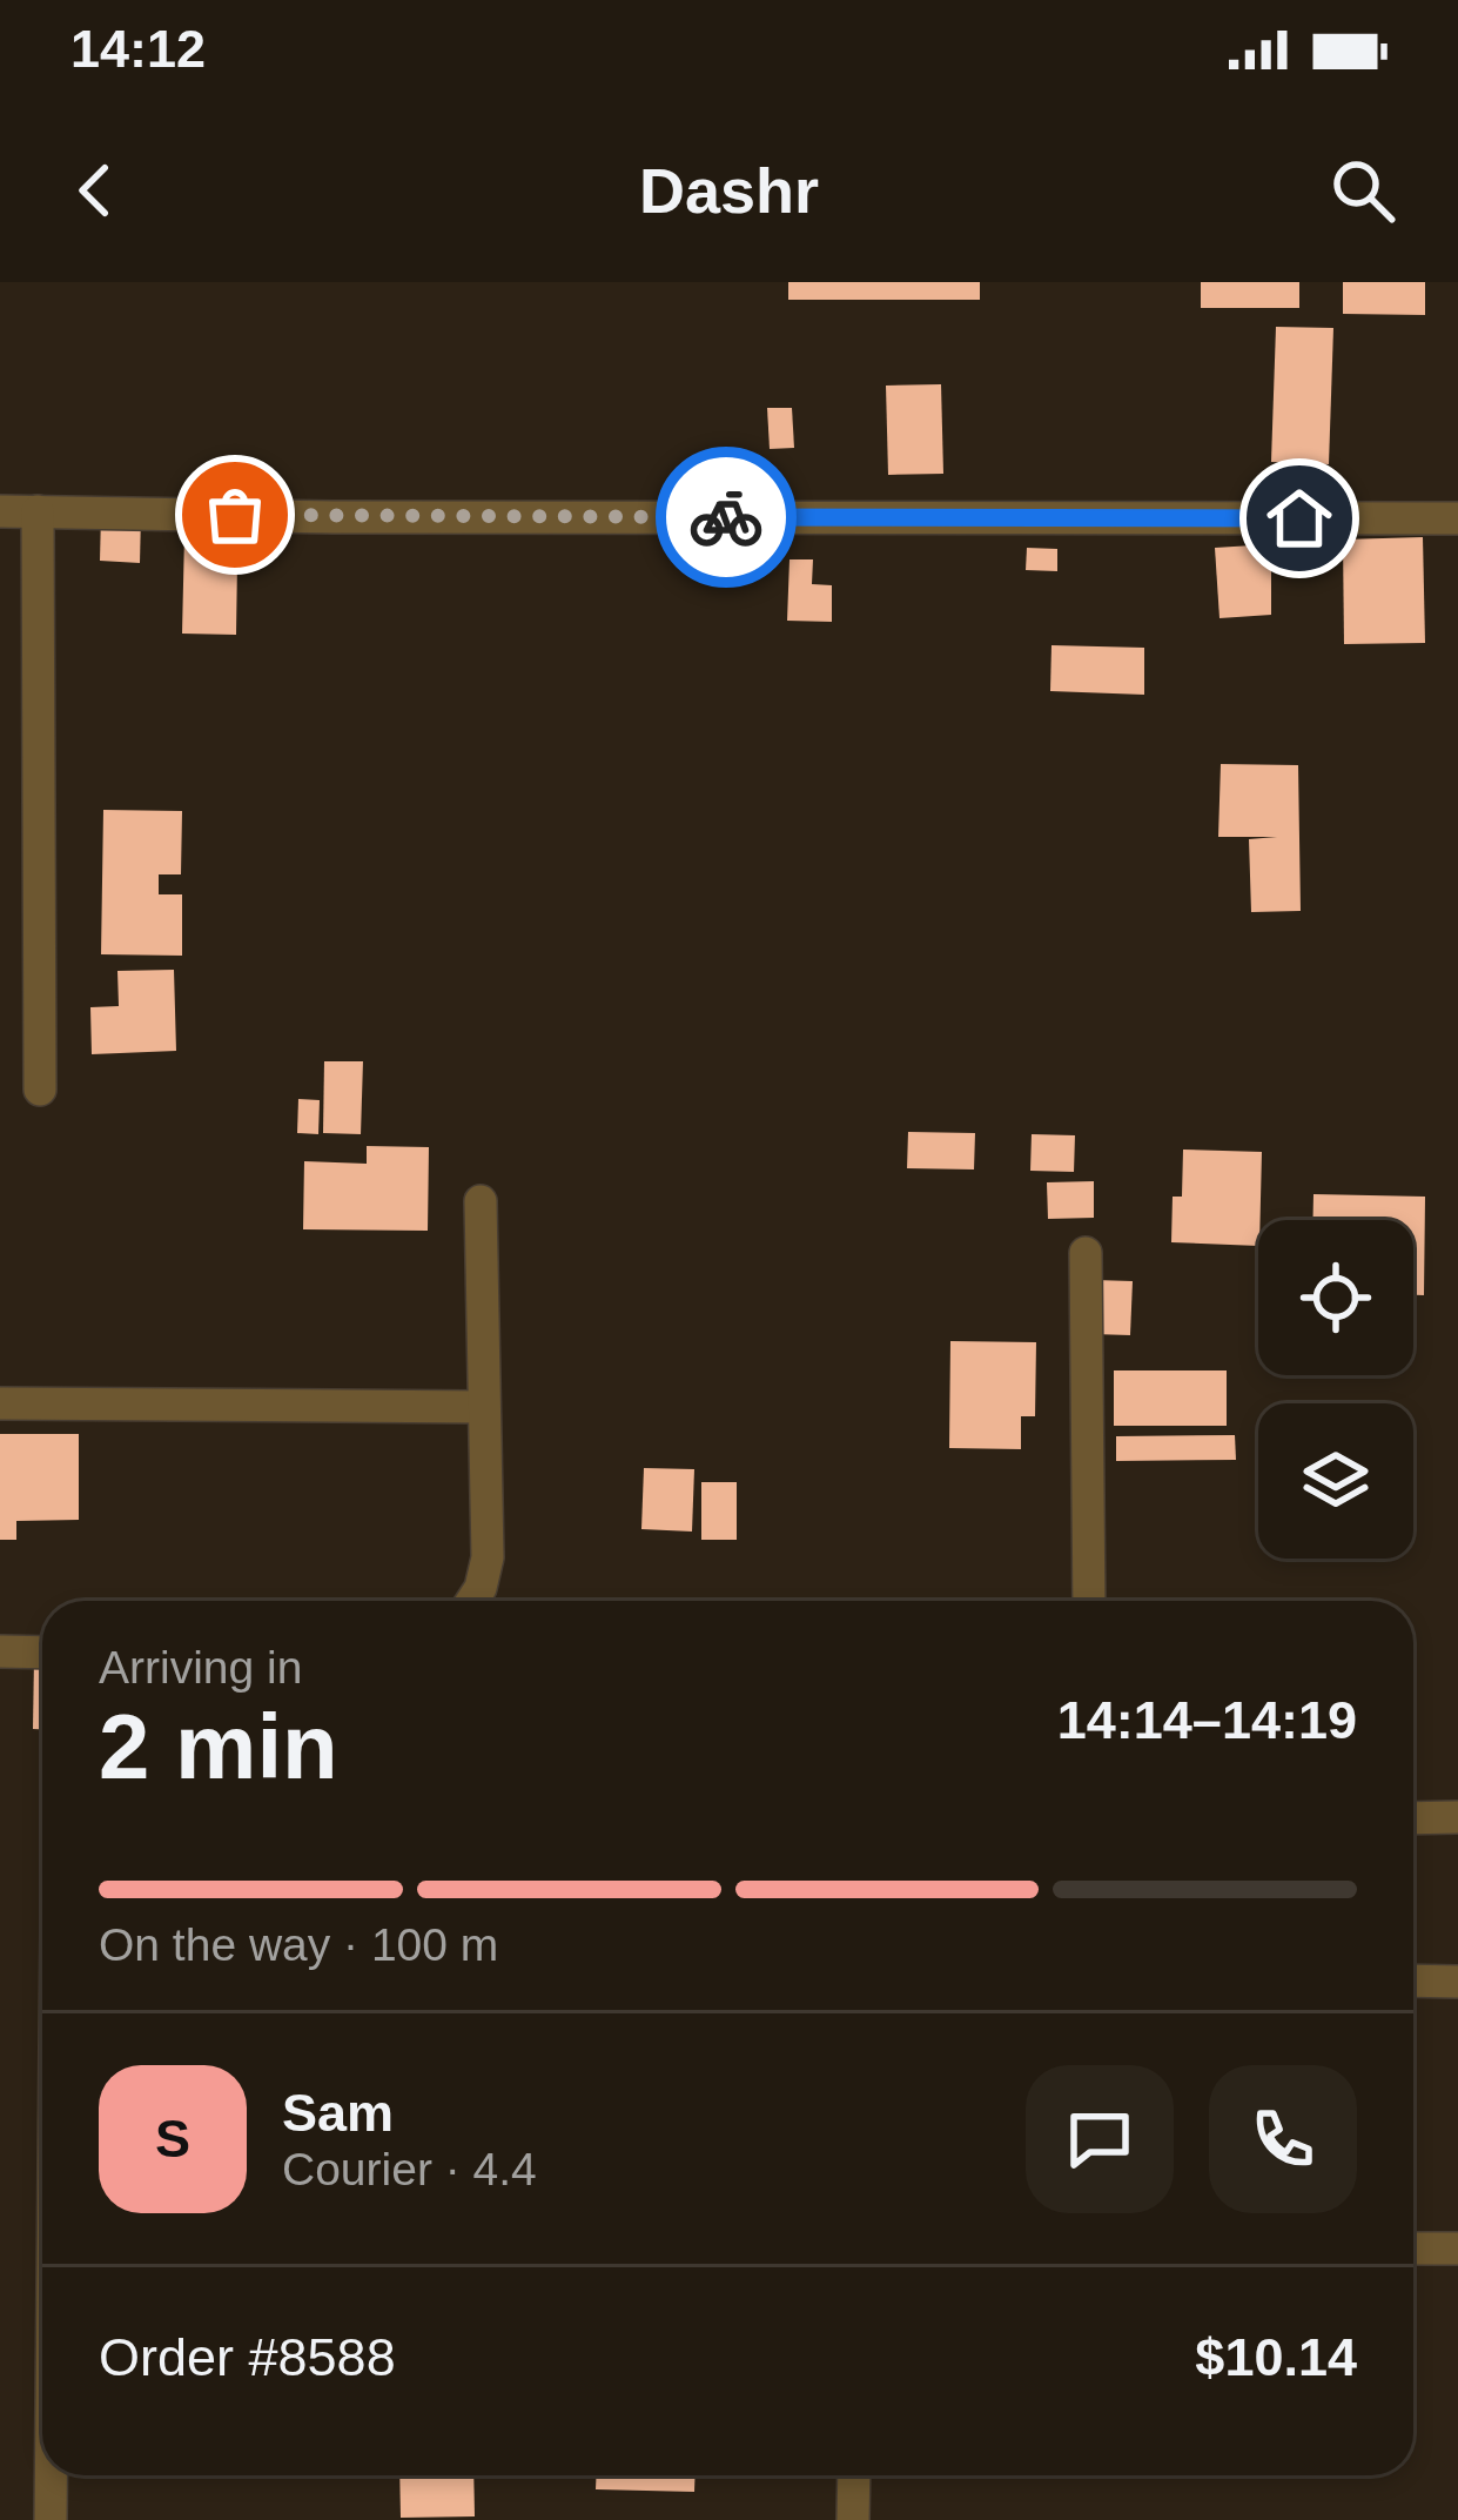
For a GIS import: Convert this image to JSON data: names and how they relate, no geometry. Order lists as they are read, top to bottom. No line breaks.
{"page":{"status":"14:12","header":"Dashr","heading":["2 min","Arriving in","14:14–14:19"],"panel":["Sam","Courier · 4.4","Order #8588","$10.14"],"bar":"On the way · 100 m","round":"S"}}
